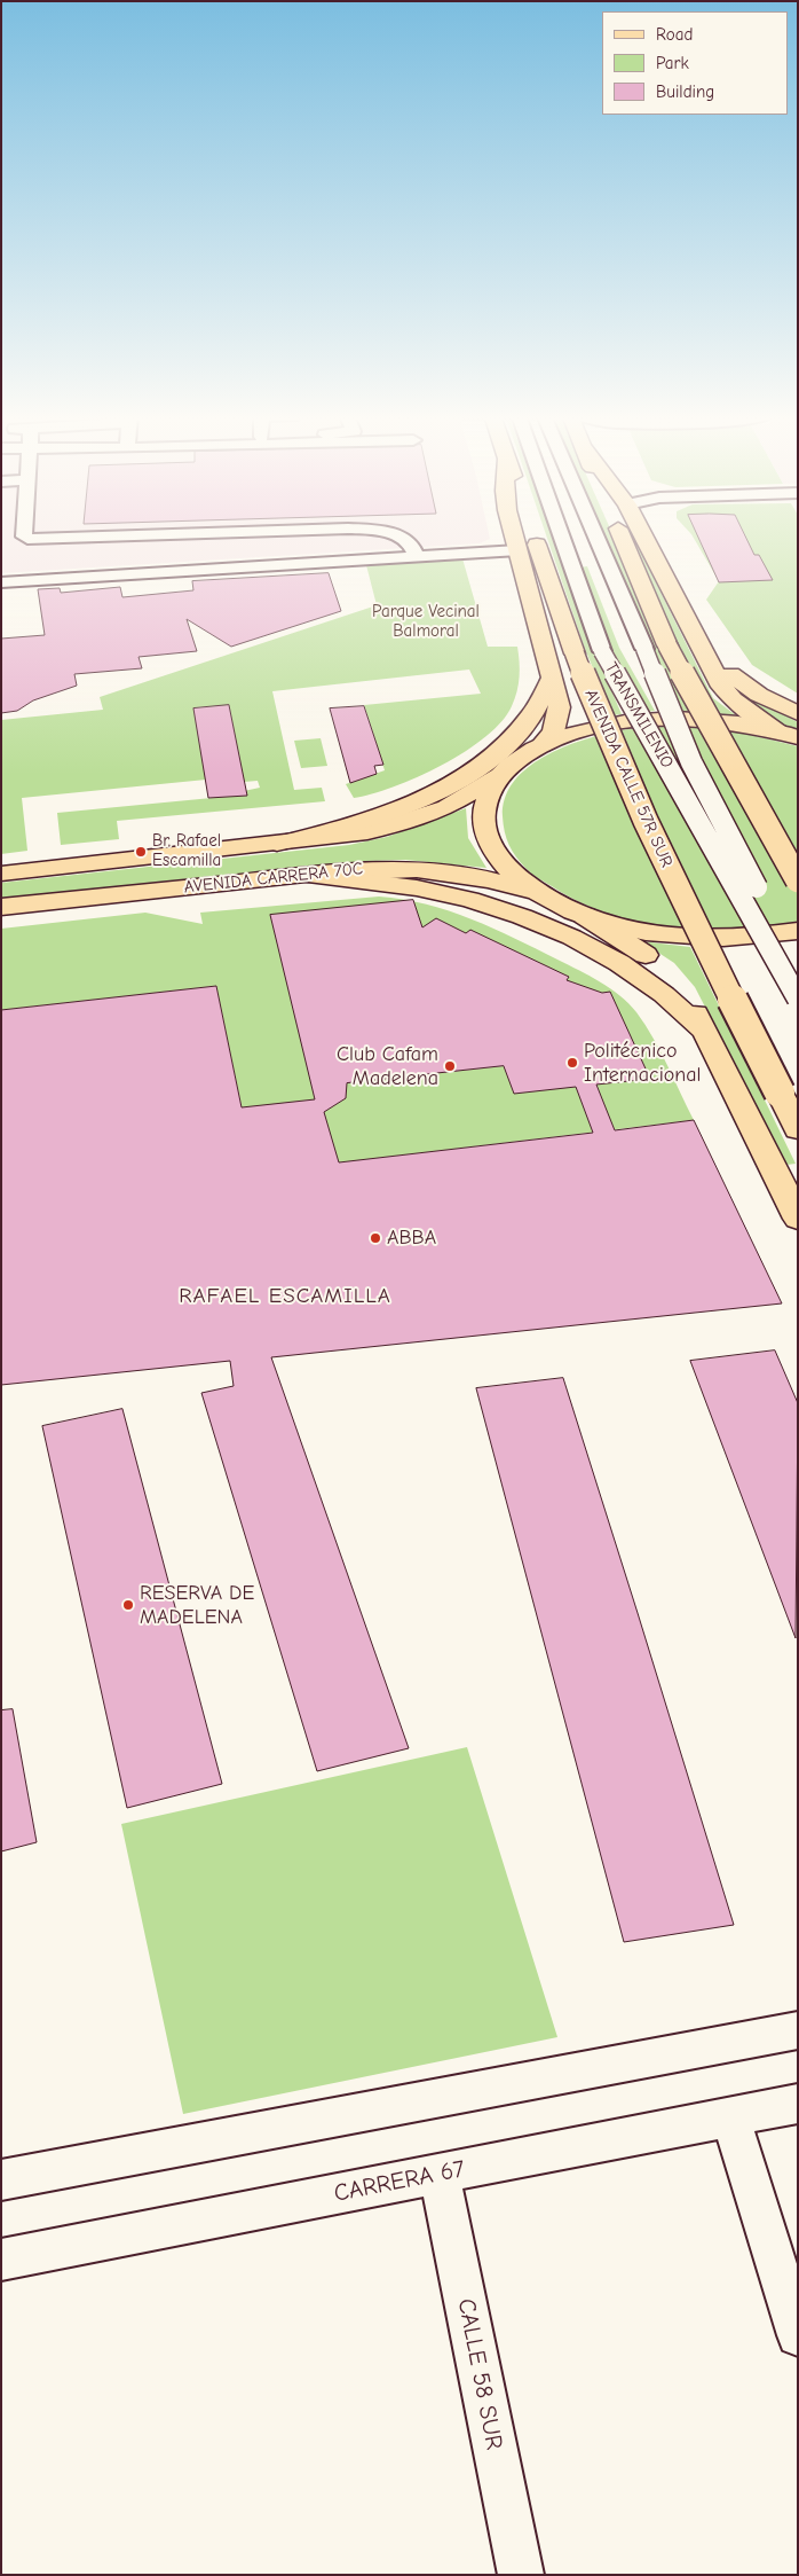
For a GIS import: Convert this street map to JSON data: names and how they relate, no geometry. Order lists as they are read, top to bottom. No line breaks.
{"streets":{"main road":["AVENIDA CALLE 57R SUR","AVENIDA CARRERA 70C"],"street":["TRANSMILENIO","CARRERA 67","CALLE 58 SUR"]},"crossings":[["CARRERA 67","CALLE 58 SUR"]],"districts":["RAFAEL ESCAMILLA"],"parks":["Parque Vecinal Balmoral"],"places":["Br. Rafael Escamilla","Politécnico Internacional","Club Cafam Madelena","ABBA","RESERVA DE MADELENA"],"legend":["Road","Park","Building"]}
